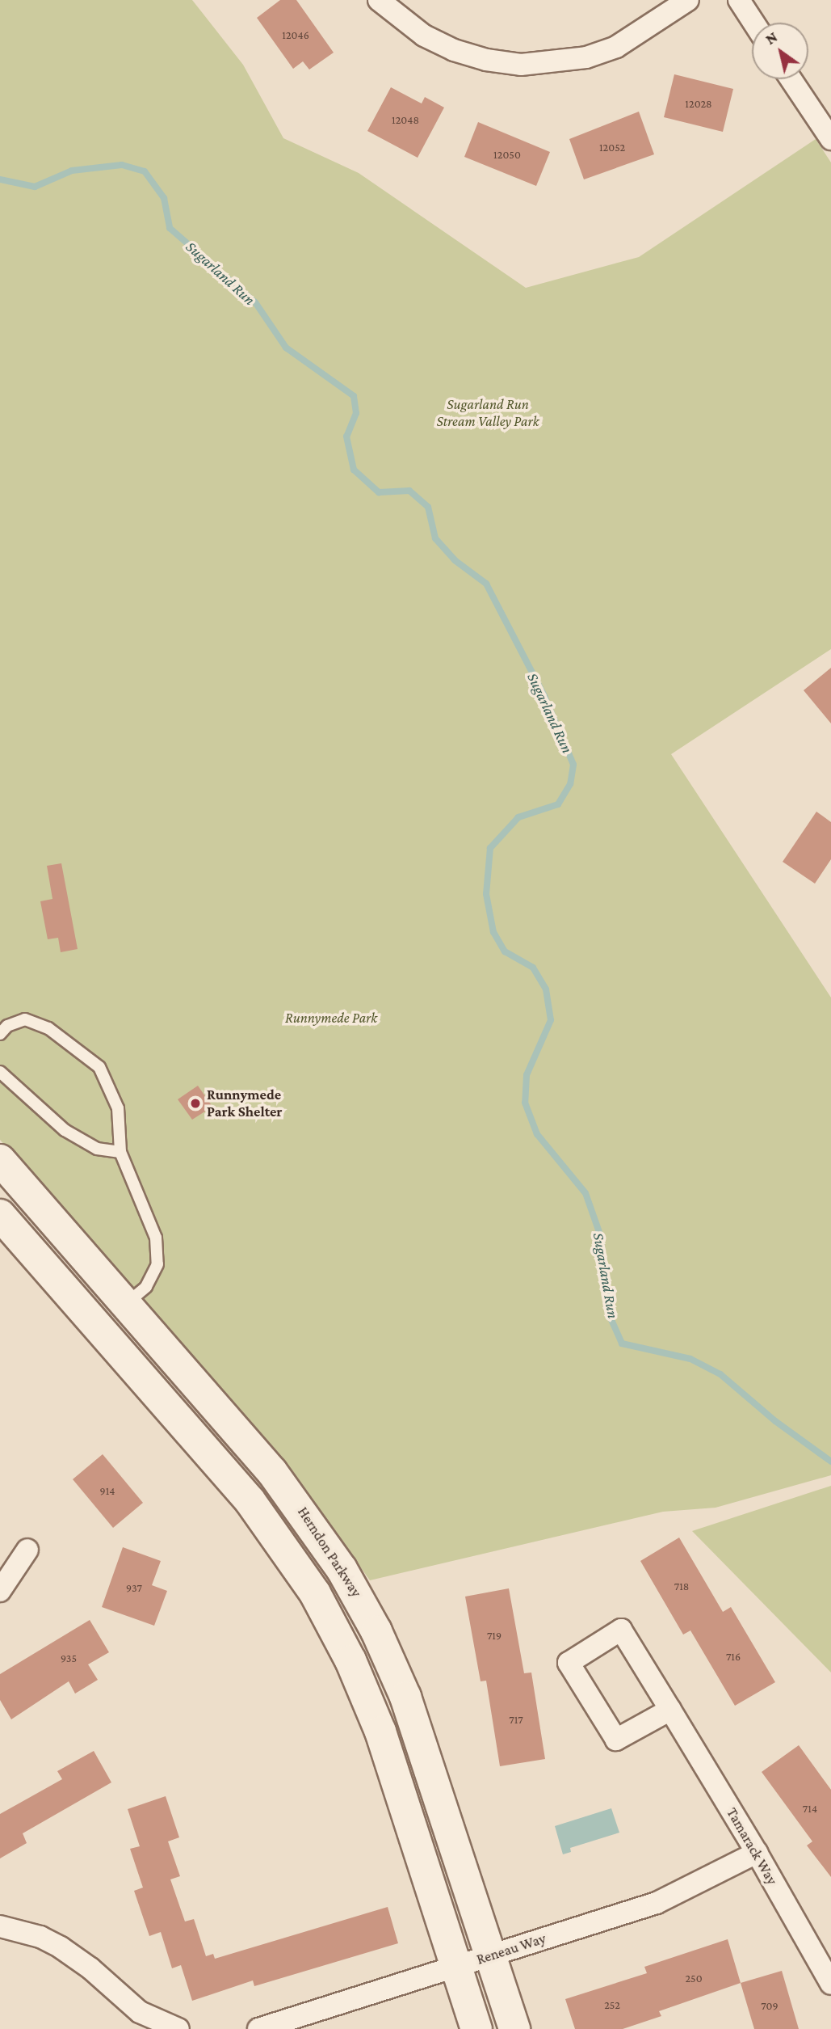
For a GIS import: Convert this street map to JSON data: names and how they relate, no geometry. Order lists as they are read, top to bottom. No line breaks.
{"streets":{"main road":["Herndon Parkway"],"street":["Tamarack Way","Reneau Way"]},"crossings":[["Herndon Parkway","Reneau Way"],["Tamarack Way","Reneau Way"]],"water":["Sugarland Run"],"parks":["Sugarland Run Stream Valley Park","Runnymede Park"],"places":["Runnymede Park Shelter"],"house_numbers":["12046","12028","12048","12052","12050","914","718","937","719","716","935","717","714","250","252","709"],"north":"top left"}
